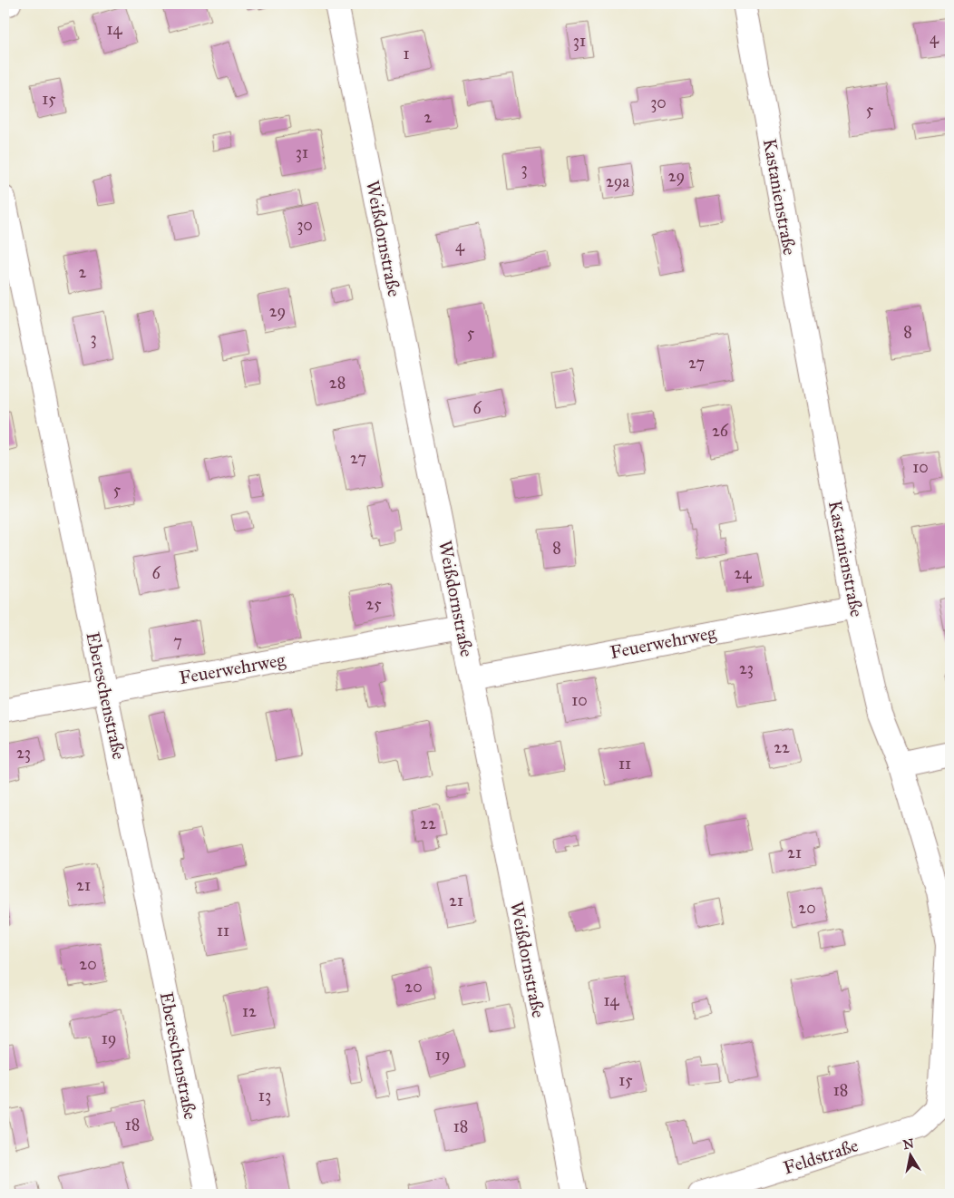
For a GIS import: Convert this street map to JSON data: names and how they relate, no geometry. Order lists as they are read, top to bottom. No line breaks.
{"streets":{"street":["Kastanienstraße","Weißdornstraße","Feuerwehrweg","Ebereschenstraße","Feldstraße"]},"crossings":[["Kastanienstraße","Feuerwehrweg"],["Kastanienstraße","Feldstraße"],["Weißdornstraße","Feuerwehrweg"],["Feuerwehrweg","Ebereschenstraße"]],"house_numbers":["14","4","31","1","15","30","5","2","31","3","29","29a","30","4","2","29","8","5","3","27","28","6","26","27","10","5","8","6","24","25","7","23","10","22","23","11","22","21","21","21","20","11","20","20","14","12","19","19","15","18","13","18","18"],"north":"top"}
